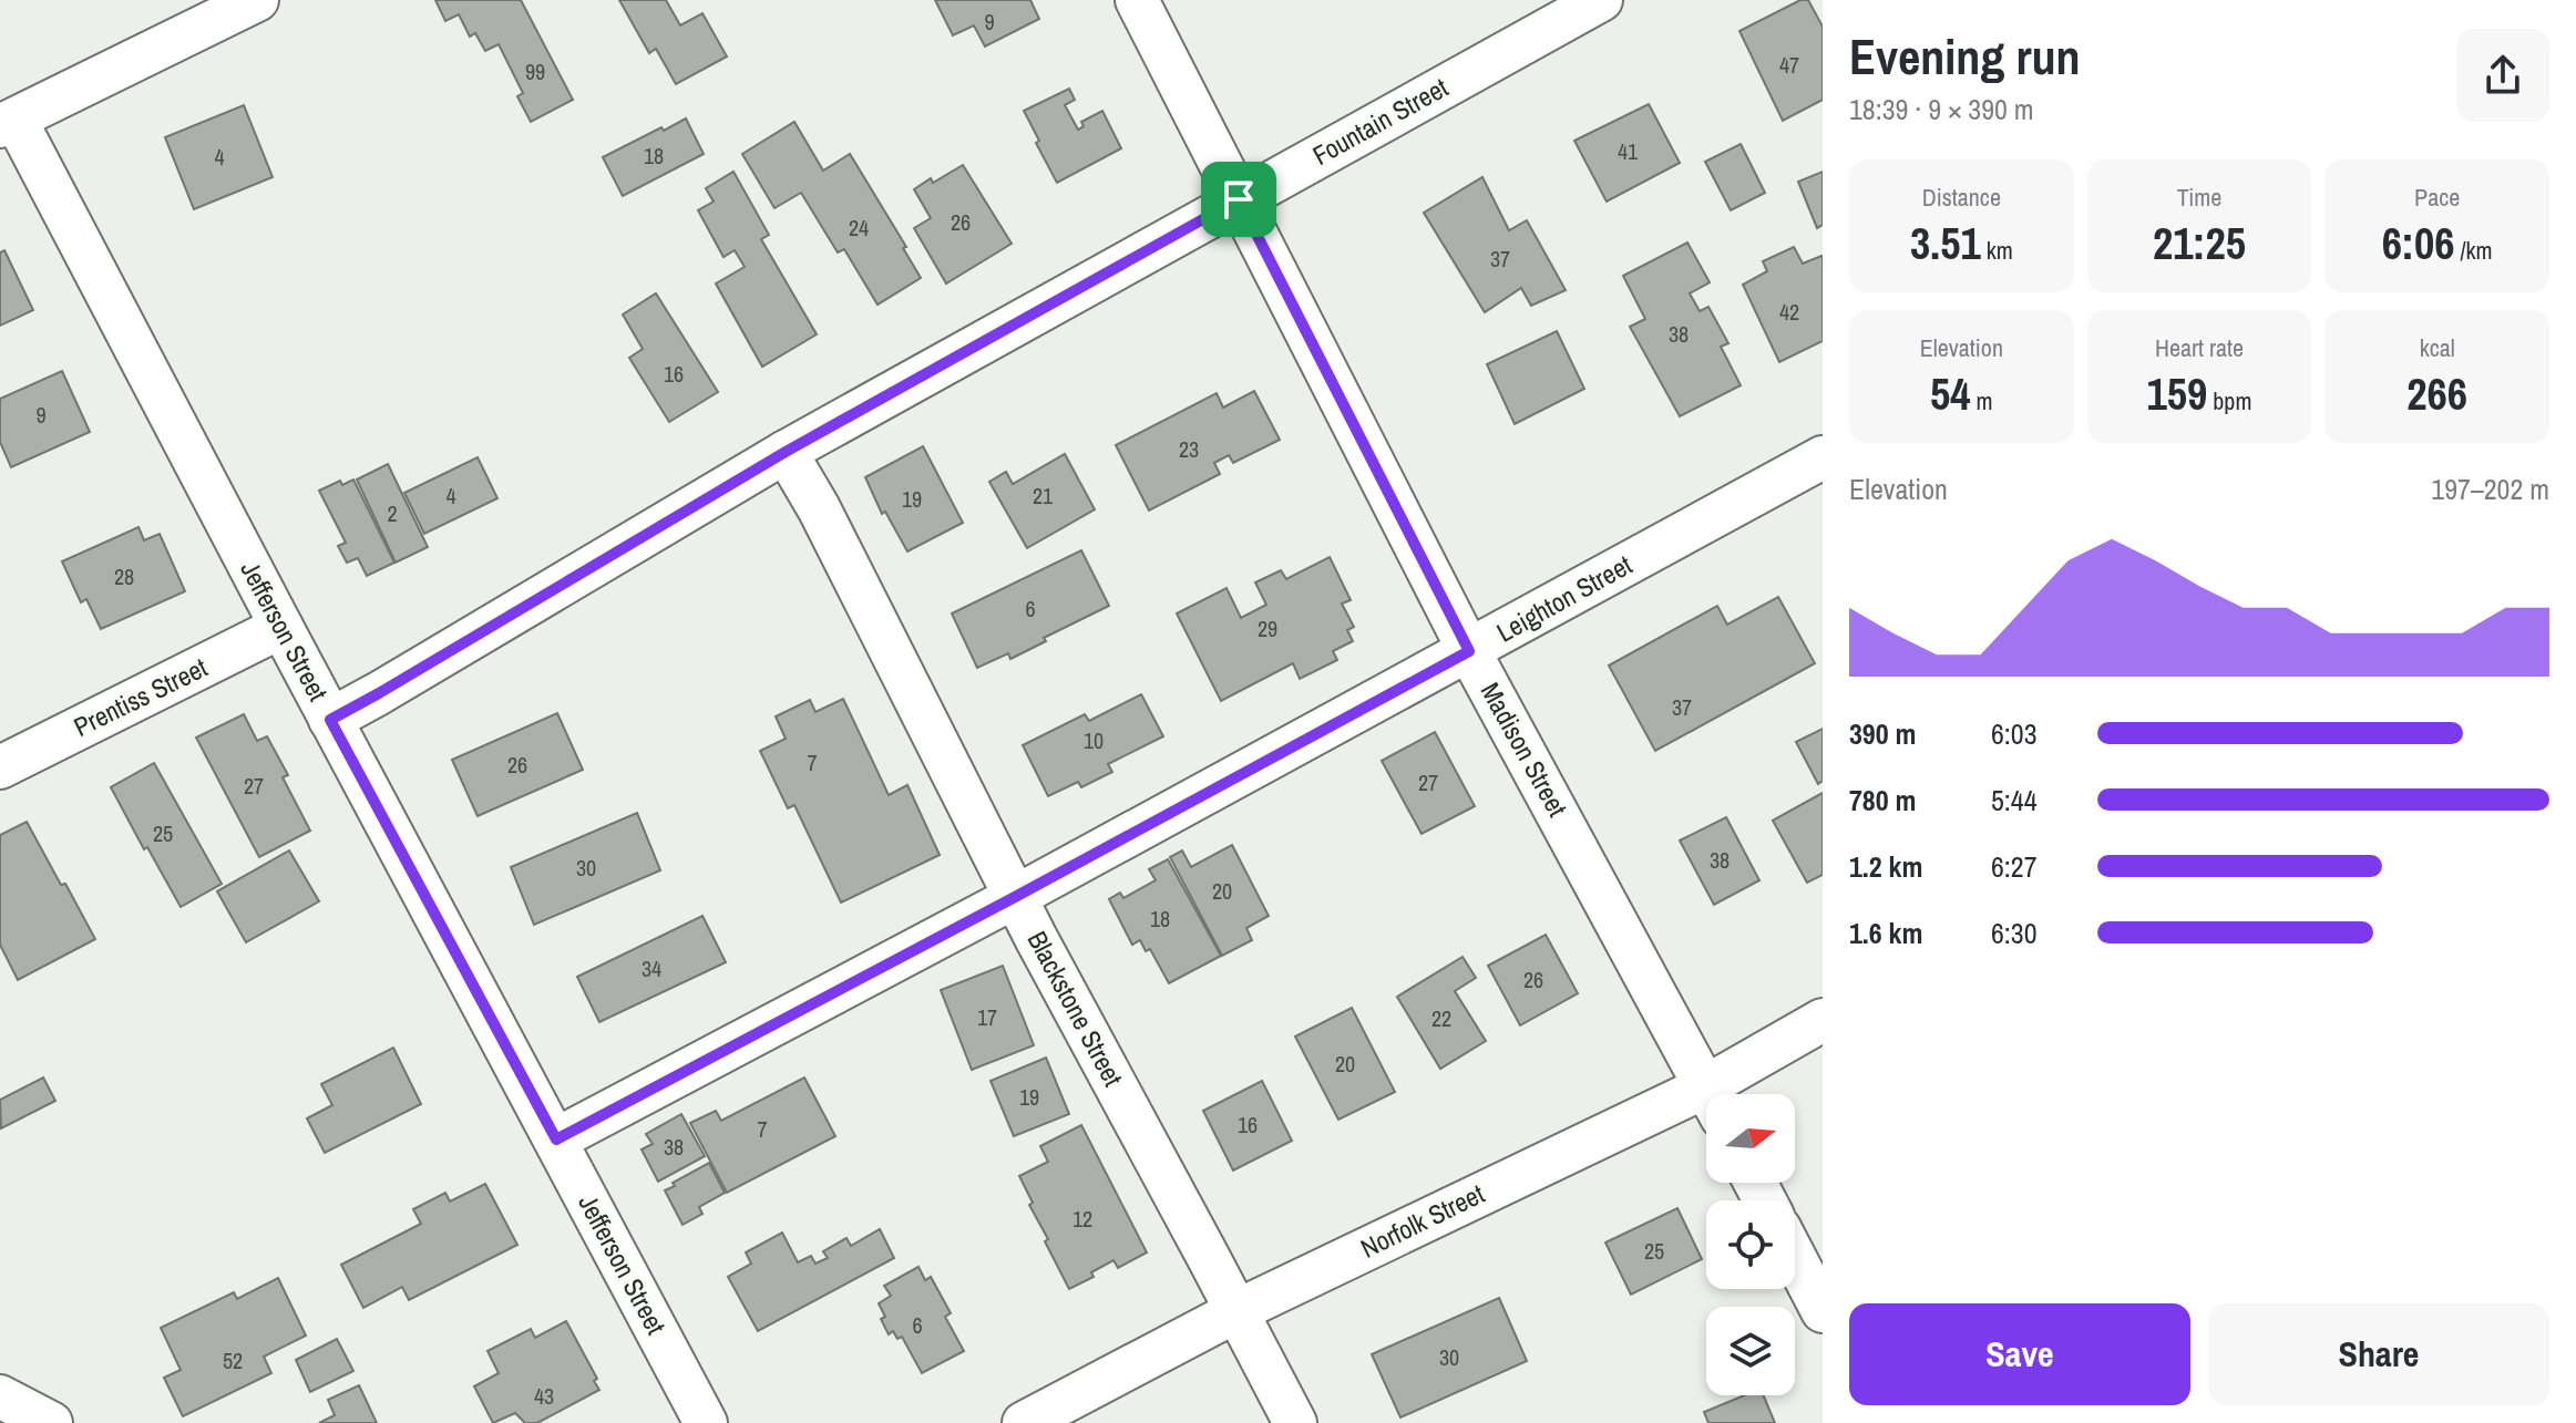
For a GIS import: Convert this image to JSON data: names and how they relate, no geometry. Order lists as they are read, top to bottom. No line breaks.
{"streets":{"street":["Fountain Street","Leighton Street","Jefferson Street","Prentiss Street","Madison Street","Blackstone Street","Norfolk Street"]},"crossings":[["Fountain Street","Jefferson Street"],["Fountain Street","Madison Street"],["Fountain Street","Blackstone Street"],["Leighton Street","Jefferson Street"],["Leighton Street","Madison Street"],["Leighton Street","Blackstone Street"],["Jefferson Street","Prentiss Street"],["Blackstone Street","Norfolk Street"]],"house_numbers":["9","47","99","41","18","4","26","24","37","42","38","16","9","23","4","21","19","2","28","6","29","37","10","7","26","27","27","25","38","30","20","18","34","26","17","22","20","19","16","7","38","12","25","6","30","52","43"],"north":"right","page":{"heading":["Evening run","18:39 · 9 × 390 m"],"stats":[["Distance","3.51 km"],["Time","21:25"],["Pace","6:06 /km"],["Elevation","54 m"],["Heart rate","159 bpm"],["kcal","266"]],"chart":["Elevation","197–202 m"],"list":[{"name":"390 m","note":"6:03"},{"name":"780 m","note":"5:44"},{"name":"1.2 km","note":"6:27"},{"name":"1.6 km","note":"6:30"}],"buttons":["Save","Share"]}}
